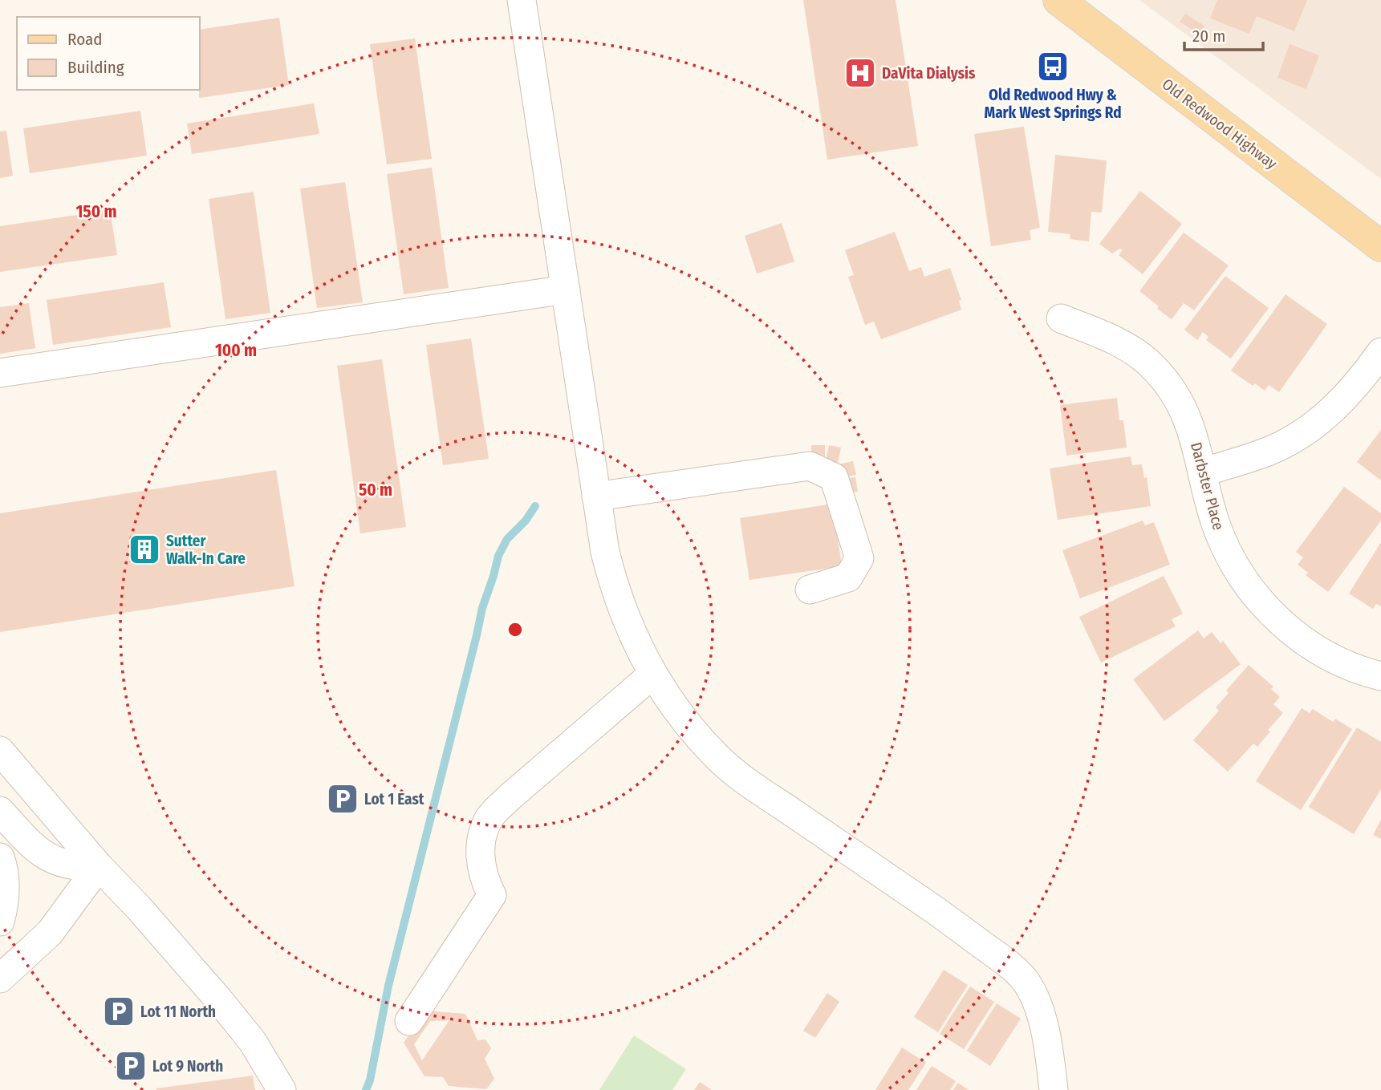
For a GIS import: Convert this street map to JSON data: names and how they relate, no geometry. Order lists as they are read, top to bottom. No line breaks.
{"streets":{"main road":["Old Redwood Highway"],"street":["Darbster Place"]},"places":{"bus stop":["Old Redwood Hwy & Mark West Springs Rd"],"hospital":["DaVita Dialysis"],"building":["Sutter Walk-In Care"],"parking":["Lot 1 East","Lot 11 North","Lot 9 North"]},"legend":["Road","Building"],"scale_bar":"20 m","rings":["150 m","100 m","50 m"]}
